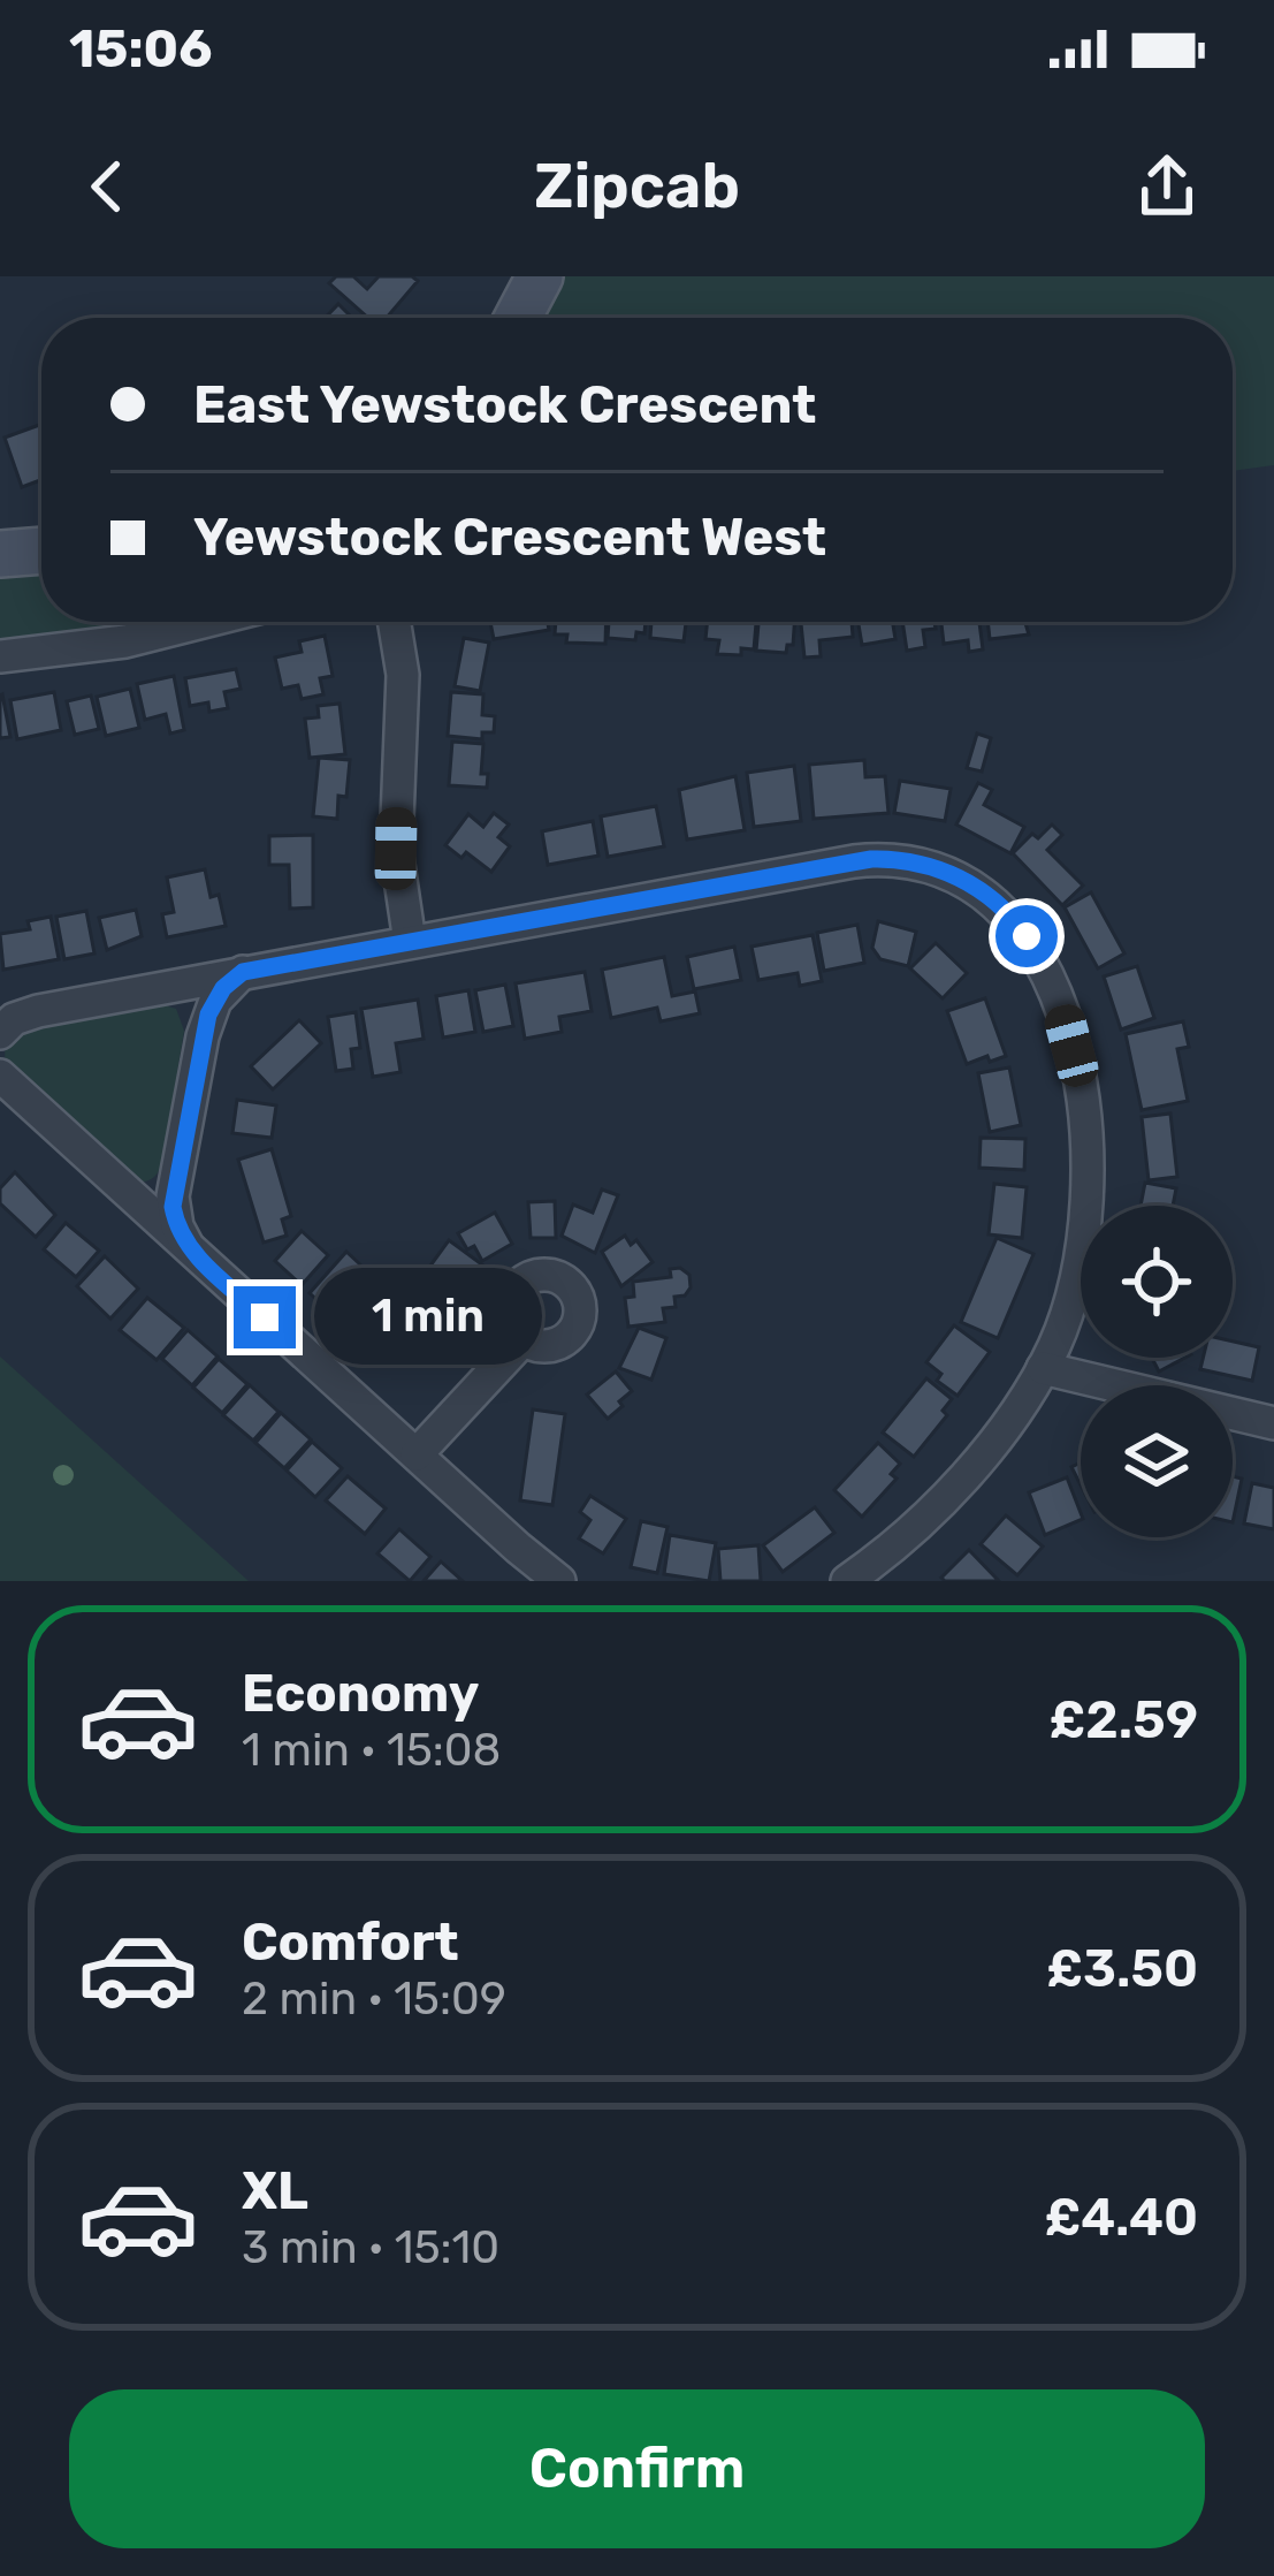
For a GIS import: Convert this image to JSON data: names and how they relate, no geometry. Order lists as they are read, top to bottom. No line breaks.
{"page":{"status":"15:06","header":"Zipcab","banner":["East Yewstock Crescent","Yewstock Crescent West"],"bubble":"1 min","list":[{"name":"Economy","note":"1 min · 15:08","value":"£2.59"},{"name":"Comfort","note":"2 min · 15:09","value":"£3.50"},{"name":"XL","note":"3 min · 15:10","value":"£4.40"}],"buttons":"Confirm"}}
